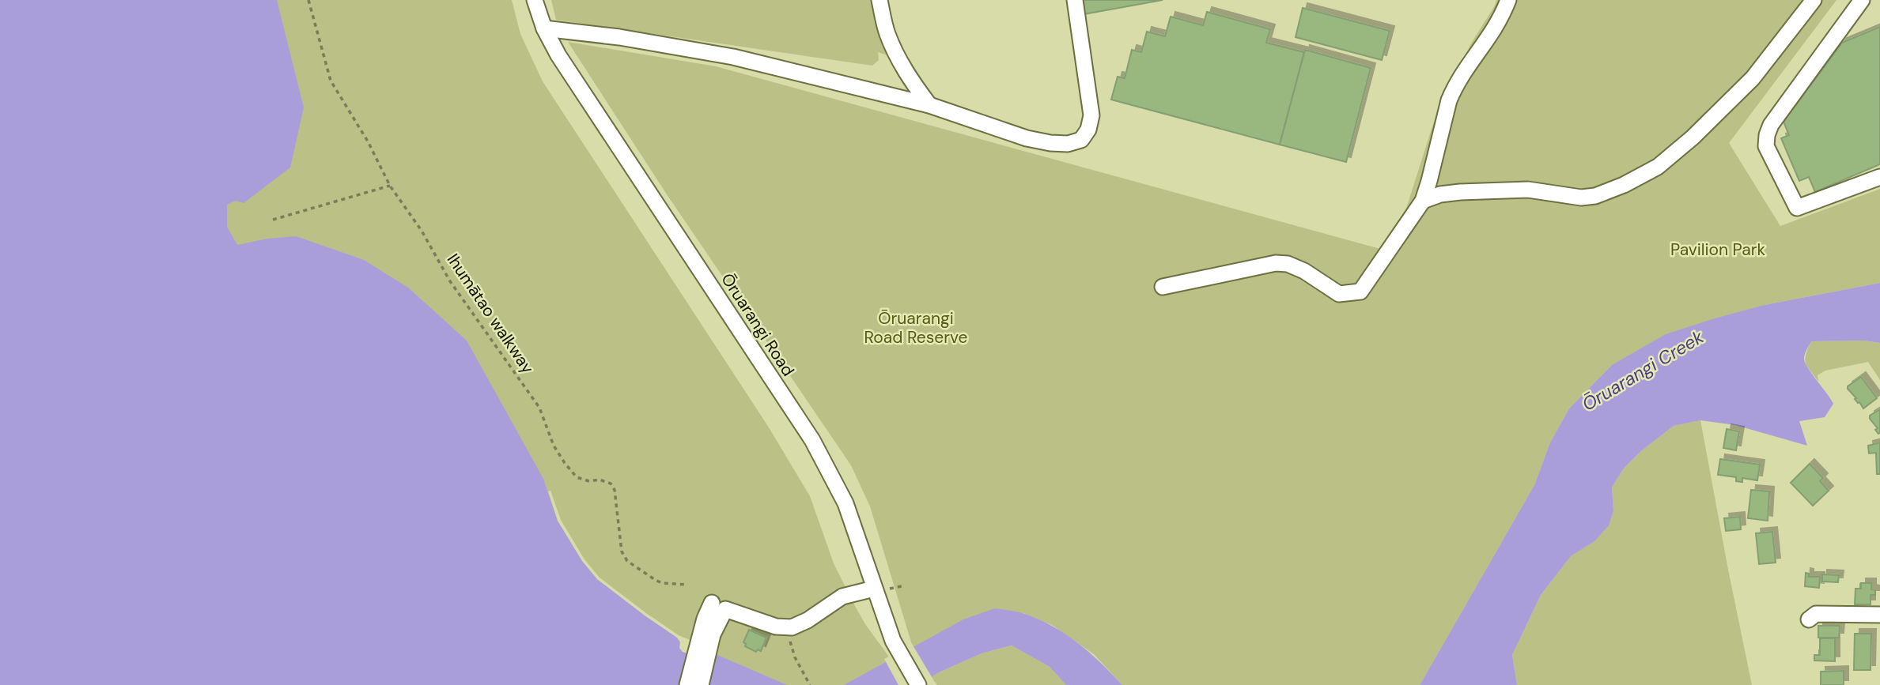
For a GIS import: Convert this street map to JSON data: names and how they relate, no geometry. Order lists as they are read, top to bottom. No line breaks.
{"streets":{"street":["Ōruarangi Road"],"path":["Ihumātao walkway"]},"water":["Ōruarangi Creek"],"parks":["Pavilion Park","Ōruarangi Road Reserve"]}
